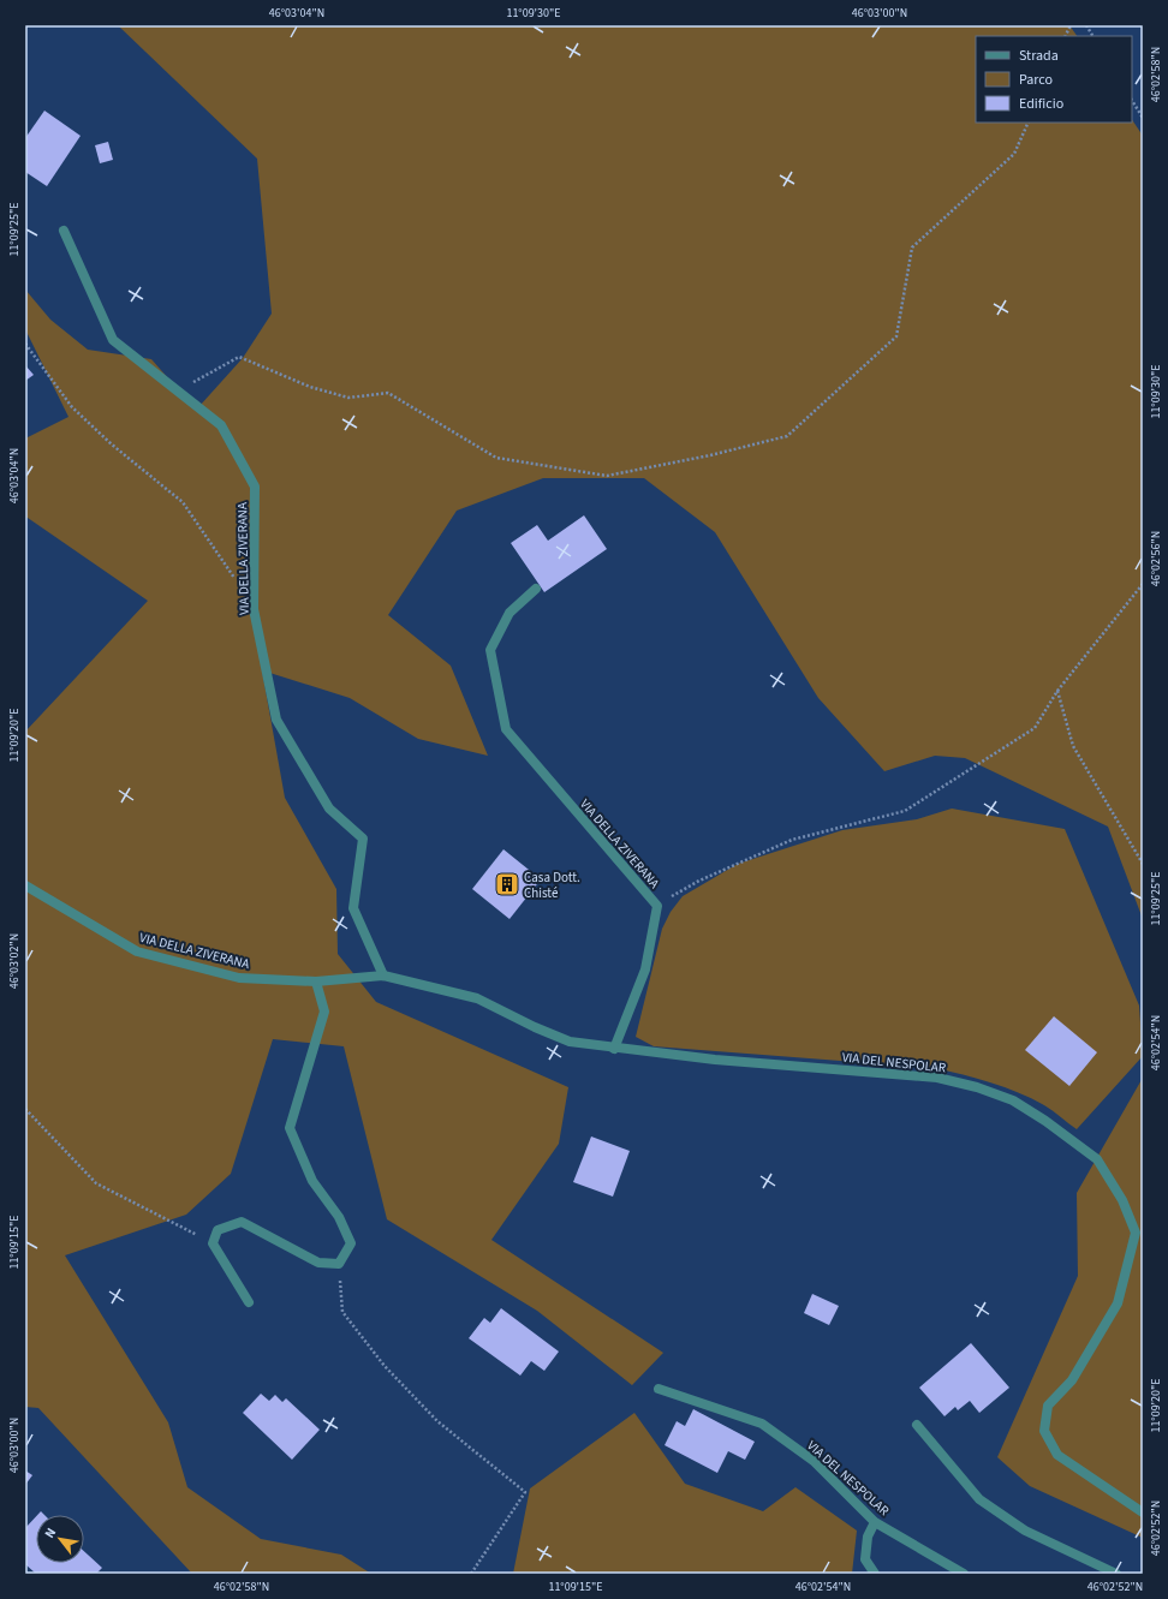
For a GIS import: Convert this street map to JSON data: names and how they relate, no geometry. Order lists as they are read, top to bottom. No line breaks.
{"streets":{"street":["VIA DELLA ZIVERANA","VIA DEL NESPOLAR"]},"crossings":[["VIA DELLA ZIVERANA","VIA DEL NESPOLAR"]],"places":{"building":["Casa Dott. Chisté"]},"legend":["Strada","Parco","Edificio"],"north":"top left","coordinates":["46°03'04\"N","11°09'30\"E","46°03'00\"N","46°02'58\"N","11°09'25\"E","46°02'56\"N","11°09'20\"E","46°03'02\"N","46°02'54\"N","11°09'15\"E","46°02'52\"N"]}
